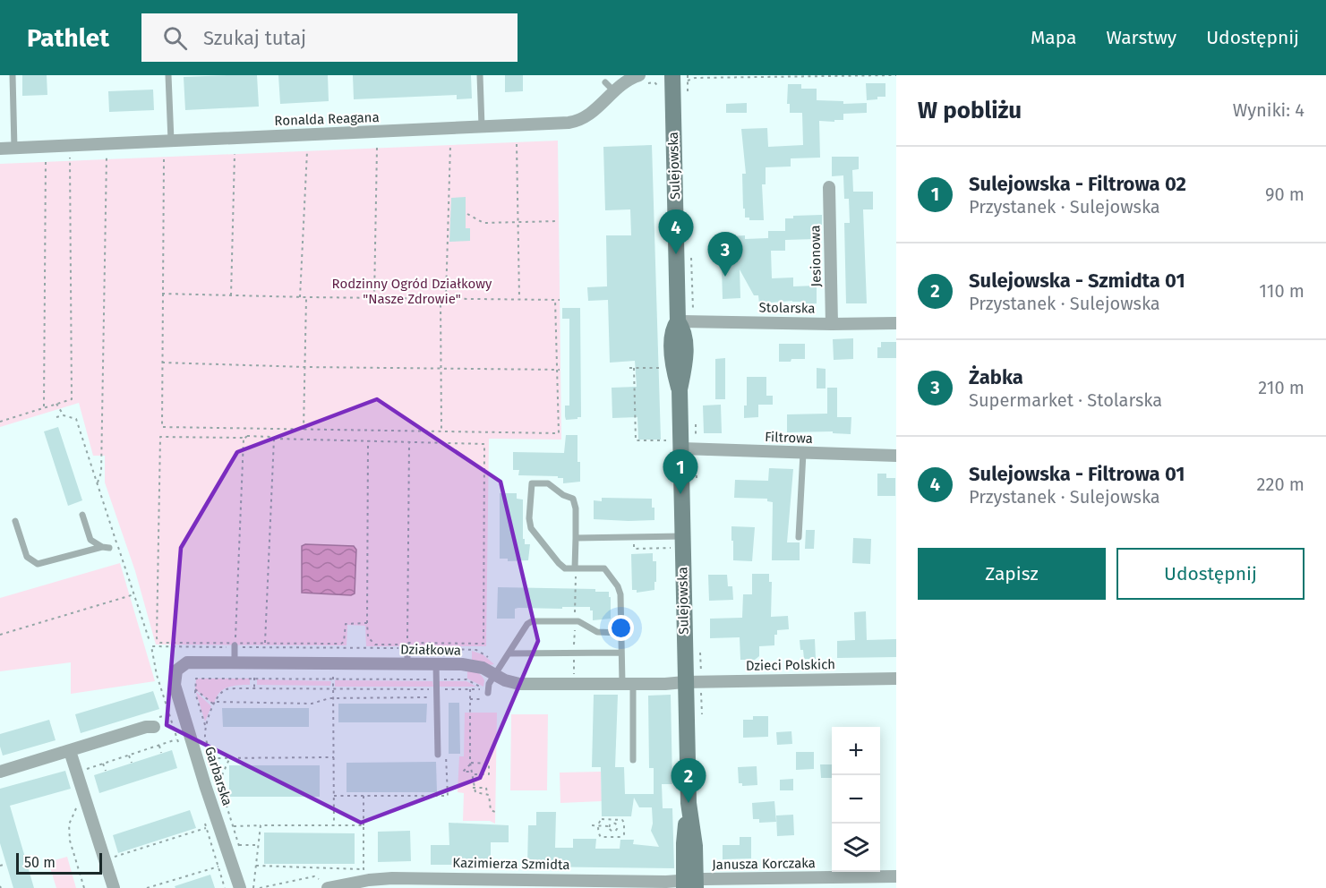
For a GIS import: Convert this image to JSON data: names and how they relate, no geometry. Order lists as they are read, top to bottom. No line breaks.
{"streets":{"main road":["Sulejowska"],"street":["Ronalda Reagana","Jesionowa","Stolarska","Filtrowa","Działkowa","Dzieci Polskich","Garbarska","Kazimierza Szmidta","Janusza Korczaka"]},"crossings":[["Sulejowska","Stolarska"],["Sulejowska","Filtrowa"],["Sulejowska","Działkowa"],["Sulejowska","Dzieci Polskich"],["Sulejowska","Kazimierza Szmidta"],["Sulejowska","Janusza Korczaka"],["Jesionowa","Stolarska"],["Działkowa","Dzieci Polskich"],["Działkowa","Garbarska"],["Kazimierza Szmidta","Janusza Korczaka"]],"parks":["Rodzinny Ogród Działkowy \"Nasze Zdrowie\""],"scale_bar":"50 m","page":{"header":"Pathlet","search":"Szukaj tutaj","nav":["Mapa","Warstwy","Udostępnij"],"heading":["W pobliżu","Wyniki: 4"],"list":[{"mark":"1","name":"Sulejowska - Filtrowa 02","note":"Przystanek · Sulejowska","value":"90 m"},{"mark":"2","name":"Sulejowska - Szmidta 01","note":"Przystanek · Sulejowska","value":"110 m"},{"mark":"3","name":"Żabka","note":"Supermarket · Stolarska","value":"210 m"},{"mark":"4","name":"Sulejowska - Filtrowa 01","note":"Przystanek · Sulejowska","value":"220 m"}],"pins":["4","3","1","2"],"buttons":["Zapisz","Udostępnij"],"map_buttons":["+","−"],"scale":"50 m"}}
